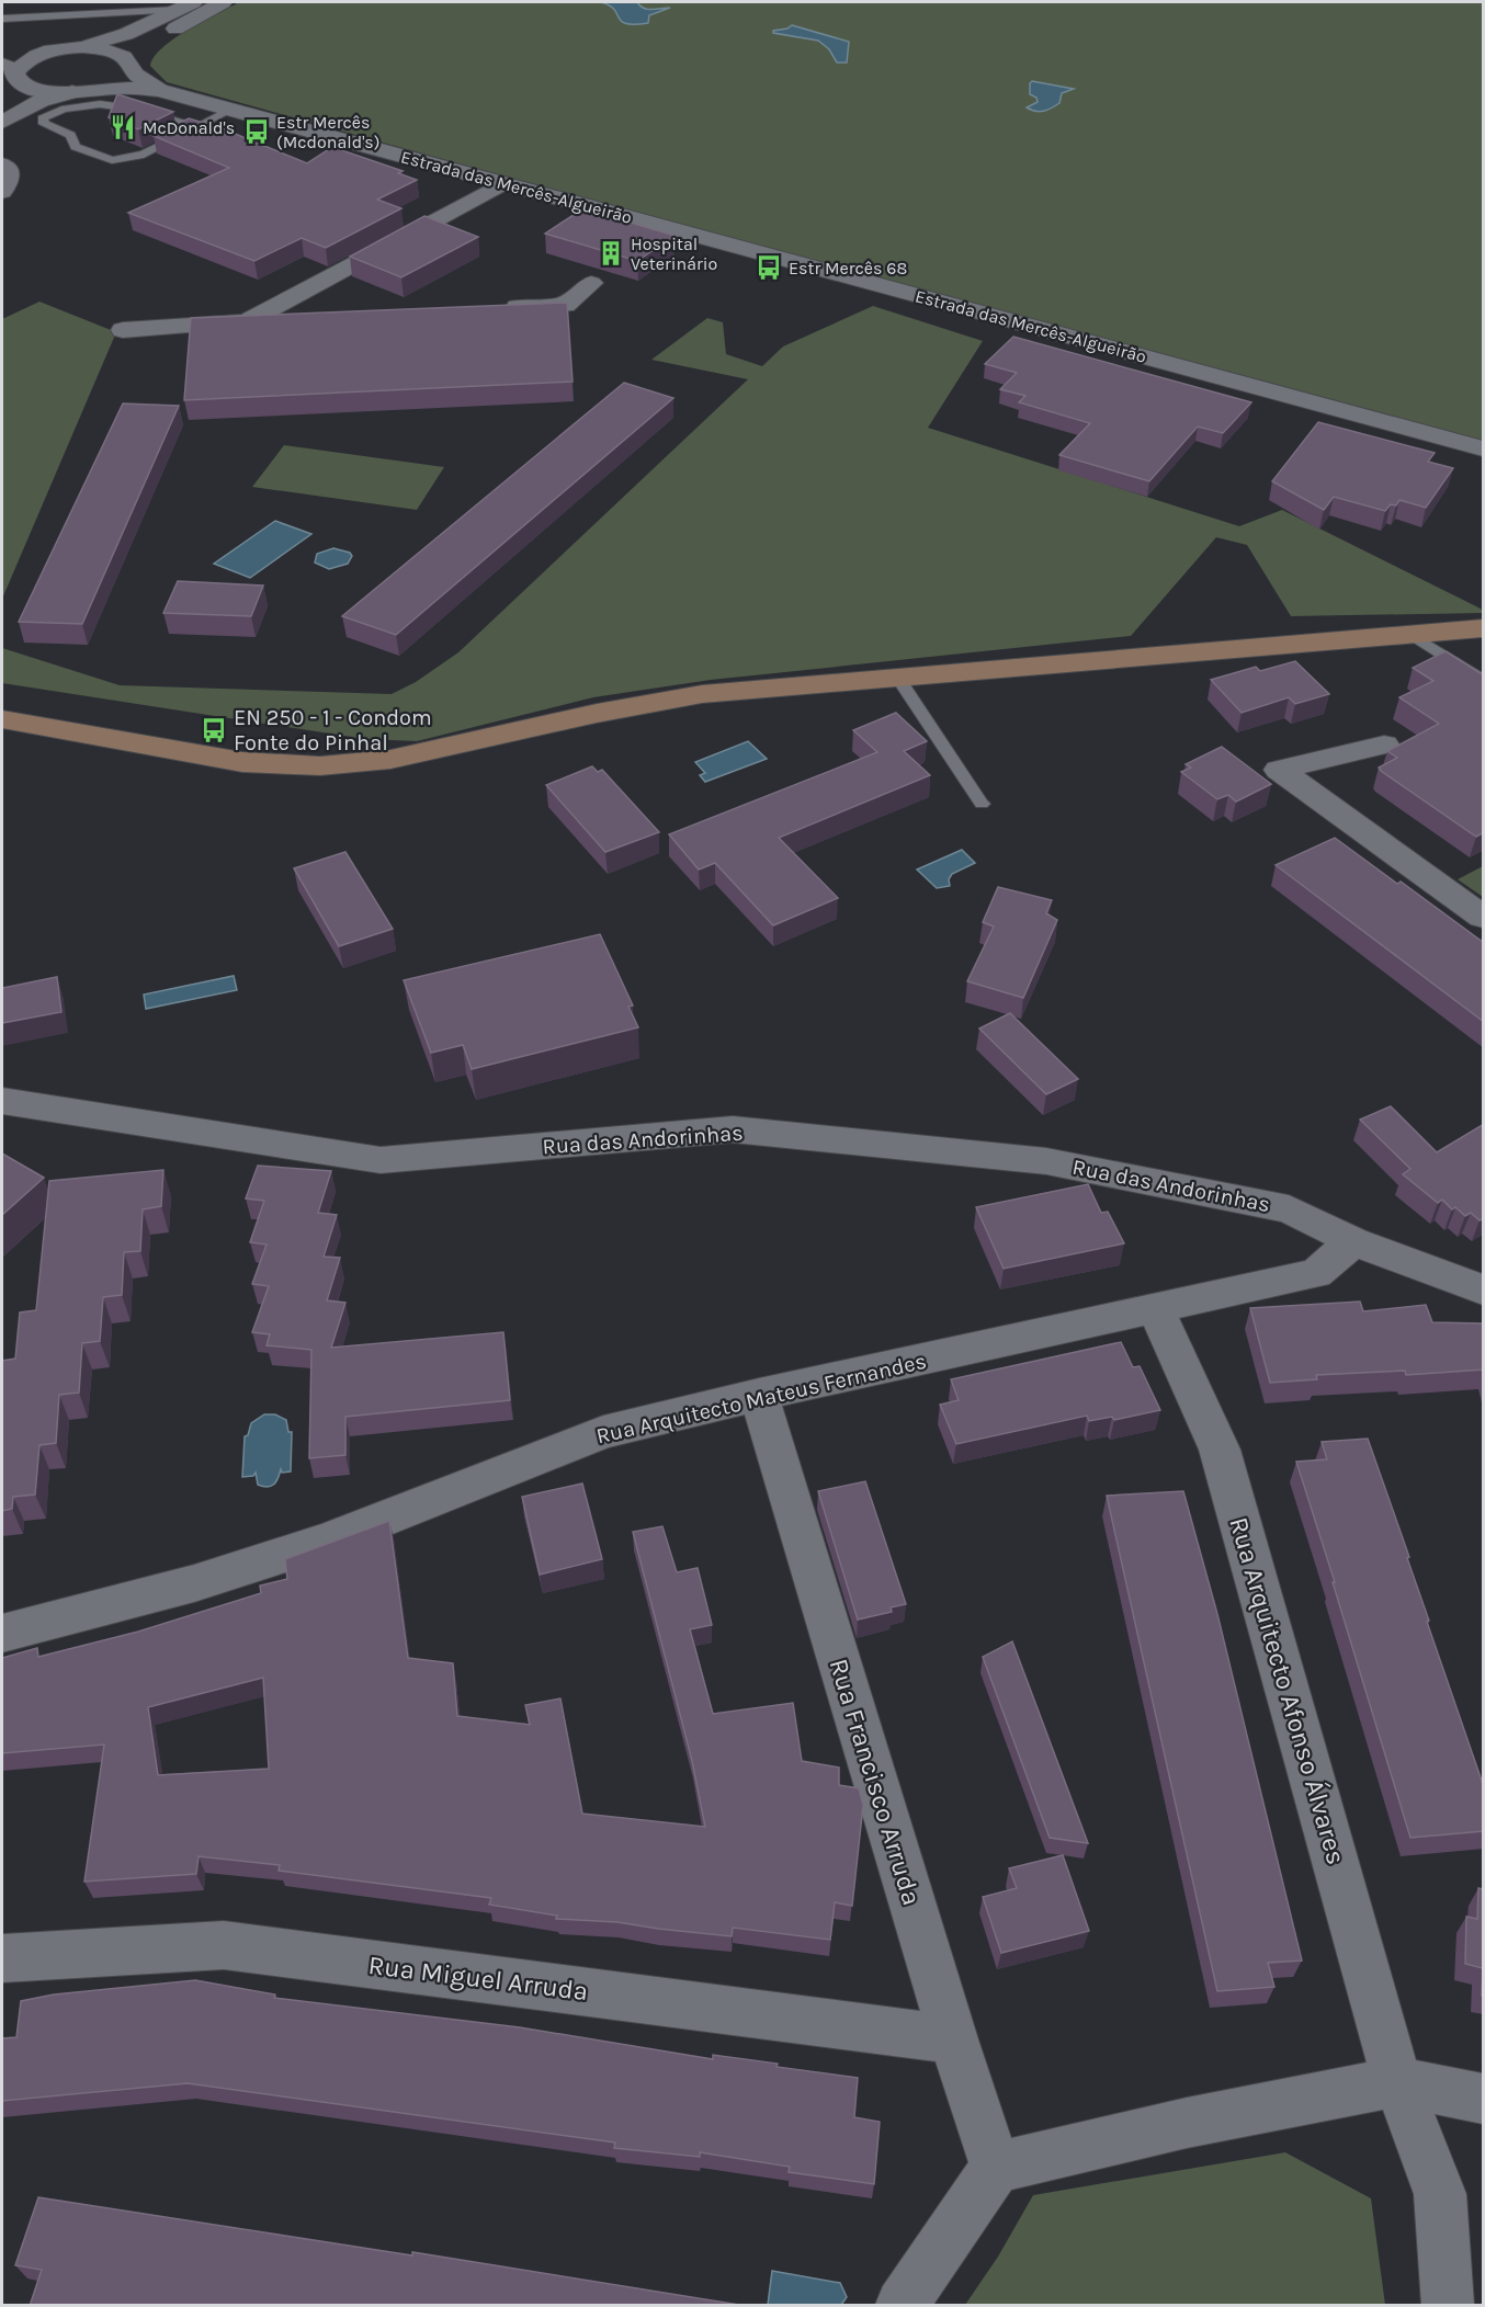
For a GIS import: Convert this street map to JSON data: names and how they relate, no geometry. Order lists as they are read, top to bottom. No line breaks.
{"streets":{"street":["Estrada das Mercês-Algueirão","Rua das Andorinhas","Rua Arquitecto Mateus Fernandes","Rua Arquitecto Afonso Álvares","Rua Francisco Arruda","Rua Miguel Arruda"]},"crossings":[["Rua das Andorinhas","Rua Arquitecto Mateus Fernandes"],["Rua Arquitecto Mateus Fernandes","Rua Arquitecto Afonso Álvares"],["Rua Arquitecto Mateus Fernandes","Rua Francisco Arruda"],["Rua Francisco Arruda","Rua Miguel Arruda"]],"places":{"restaurant":["McDonald's"],"bus stop":["Estr Mercês (Mcdonald's)","Estr Mercês 68","EN 250 - 1 - Condom Fonte do Pinhal"],"building":["Hospital Veterinário"]}}
